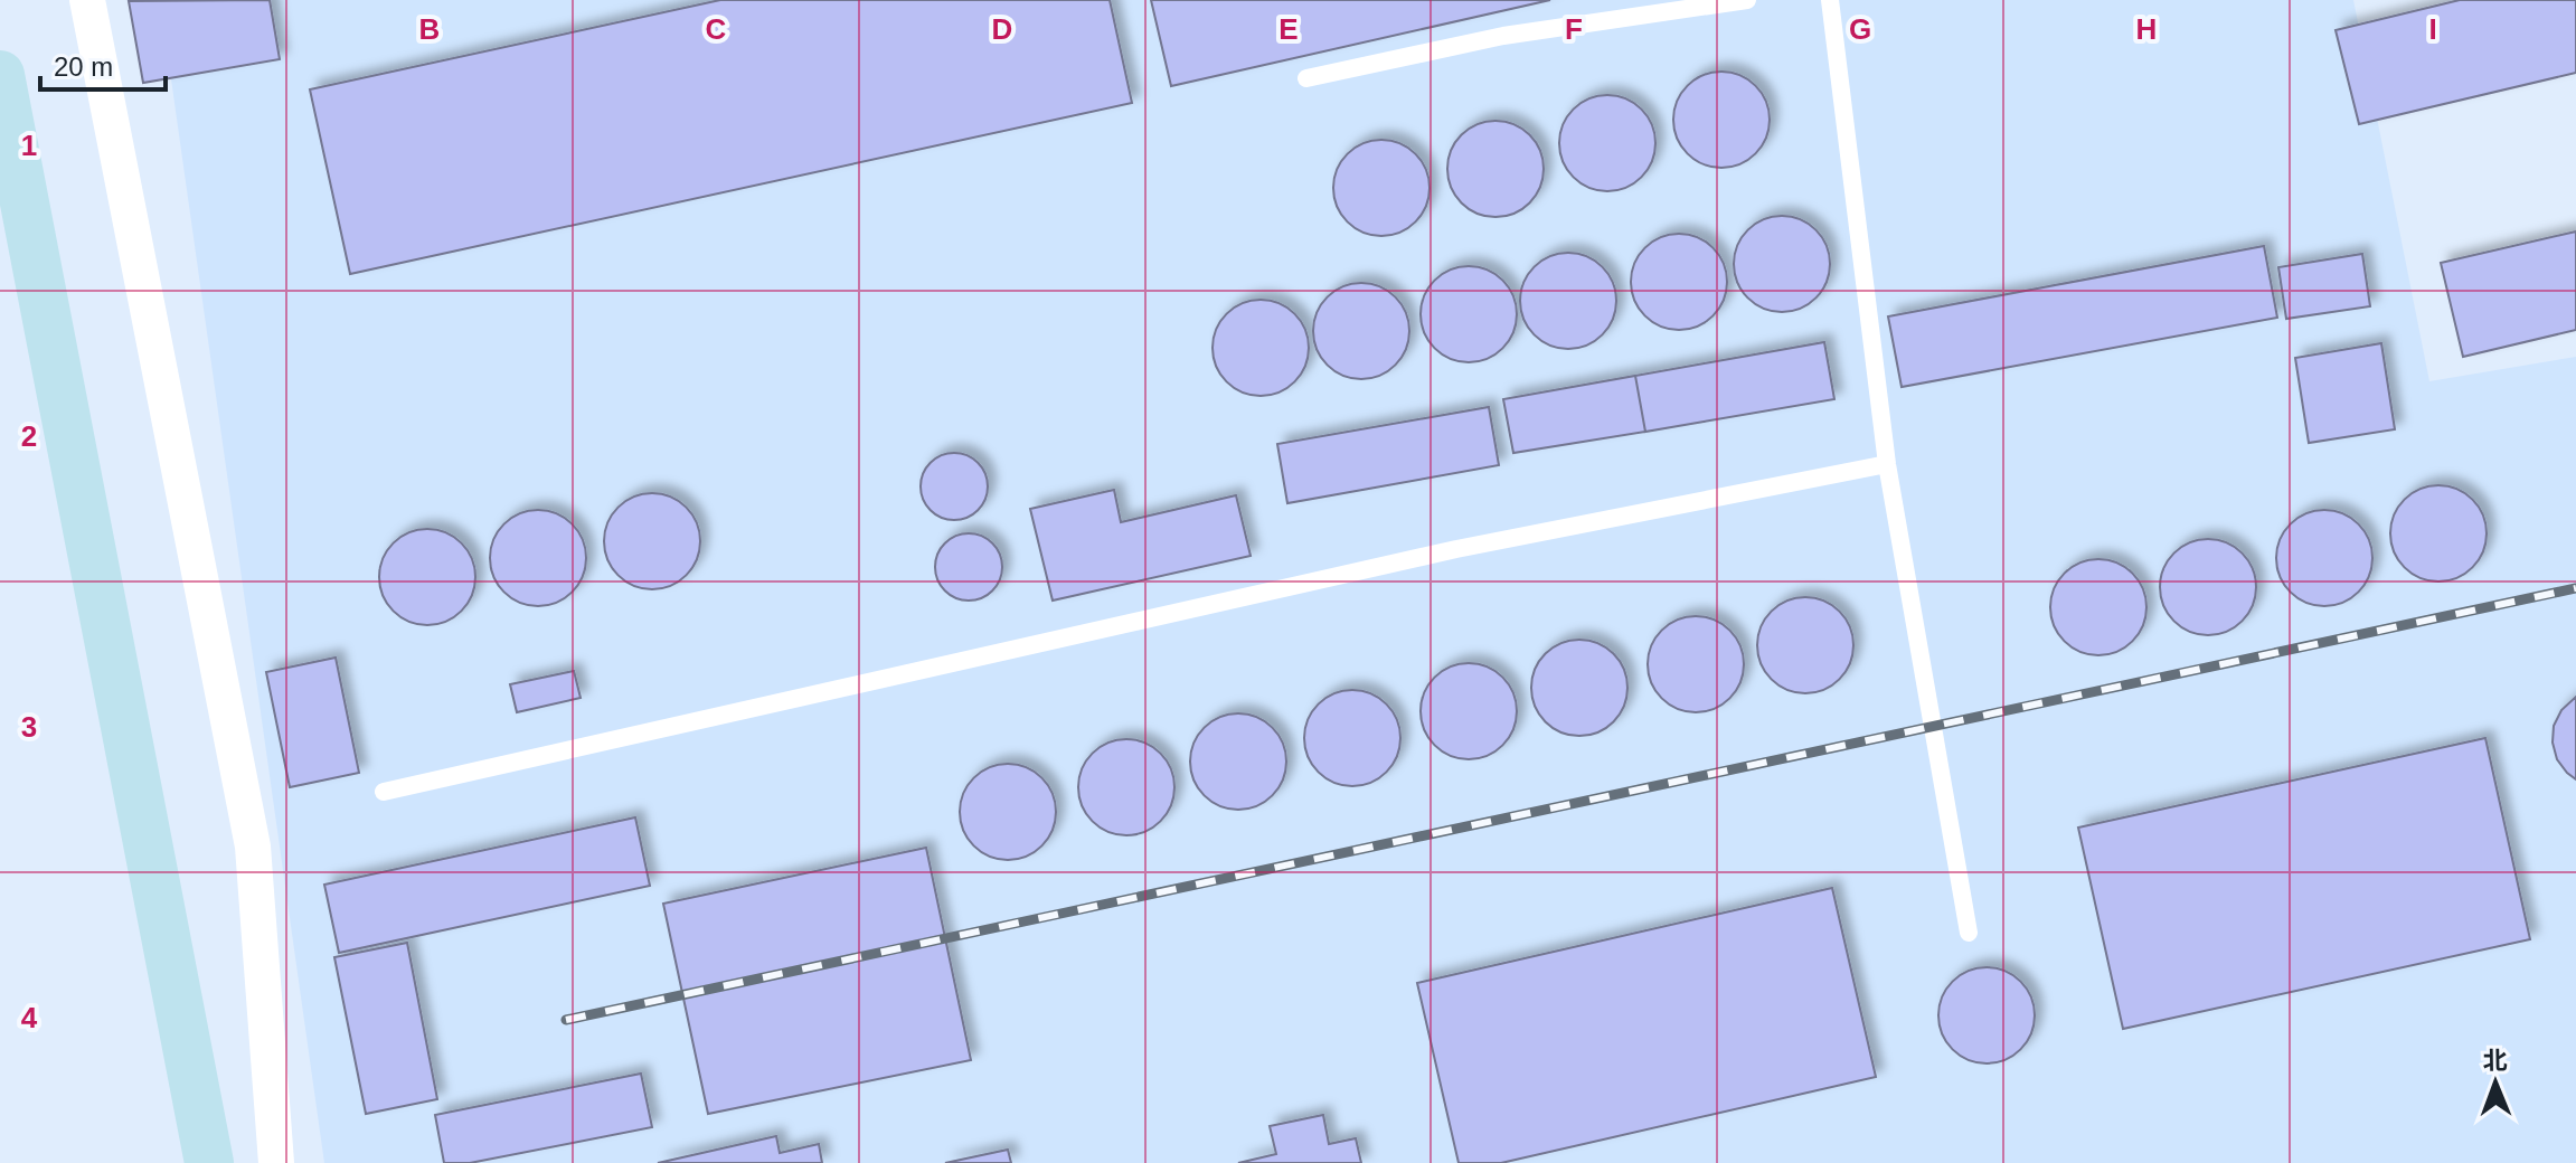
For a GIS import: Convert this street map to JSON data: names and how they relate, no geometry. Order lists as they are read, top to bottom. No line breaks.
{"scale_bar":"20 m","north":"top","grid":{"columns":["B","C","D","E","F","G","H","I"],"rows":["1","2","3","4"]}}
